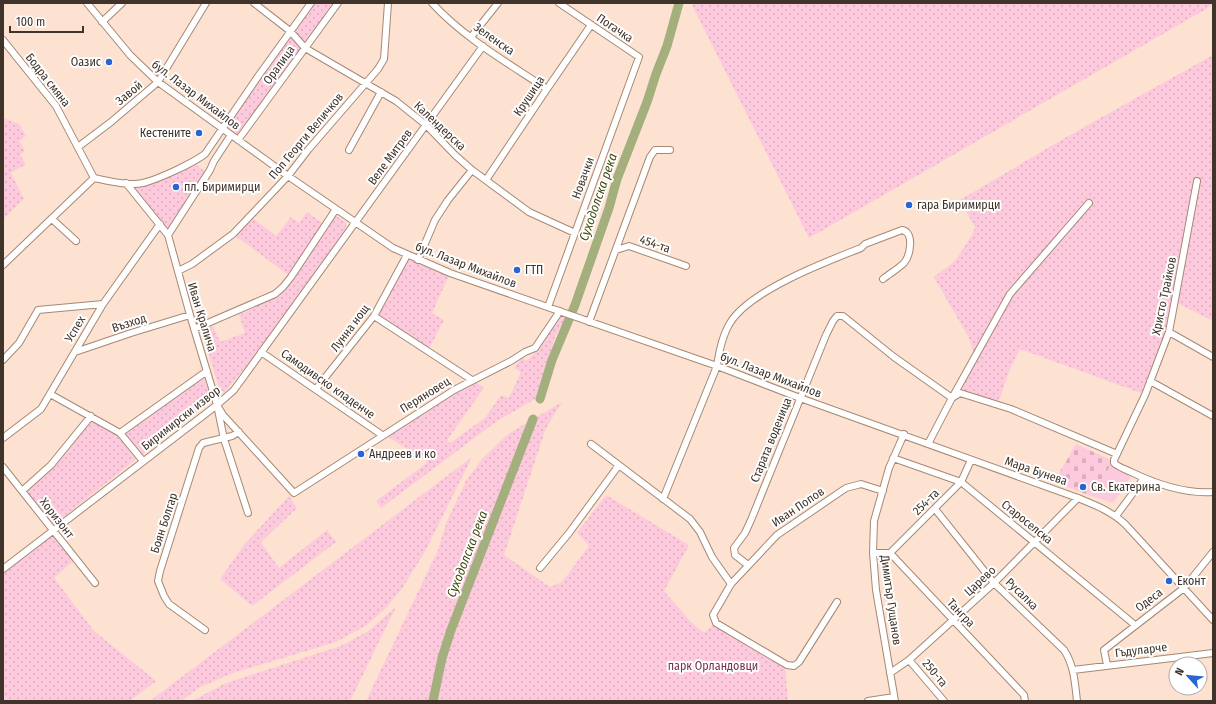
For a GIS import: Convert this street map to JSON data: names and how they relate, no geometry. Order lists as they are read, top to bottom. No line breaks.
{"streets":{"street":["Погачка","Зеленска","Оралица","Бодра смяна","Завой","бул. Лазар Михайлов","Крушица","Календерска","Поп Георги Величков","Веле Митрев","Новачки","454-та","Христо Трайков","Иван Кралича","Възход","Лунна нощ","Успех","Самодивско кладенче","Перяновец","Биримирски извор","Старата воденица","Мара Бунева","254-та","Иван Попов","Хоризонт","Староселска","Боян Болгар","Царево","Русалка","Димитър Гущанов","Одеса","Тангра","Гъдуларче","250-та"]},"crossings":[["Погачка","Крушица"],["Погачка","Новачки"],["Зеленска","Крушица"],["Зеленска","Веле Митрев"],["Оралица","бул. Лазар Михайлов"],["Оралица","Календерска"],["Бодра смяна","Завой"],["Завой","бул. Лазар Михайлов"],["бул. Лазар Михайлов","Поп Георги Величков"],["бул. Лазар Михайлов","Веле Митрев"],["бул. Лазар Михайлов","Новачки"],["бул. Лазар Михайлов","Лунна нощ"],["бул. Лазар Михайлов","Перяновец"],["бул. Лазар Михайлов","Биримирски извор"],["бул. Лазар Михайлов","Старата воденица"],["бул. Лазар Михайлов","Мара Бунева"],["бул. Лазар Михайлов","Димитър Гущанов"],["Крушица","Календерска"],["Календерска","Поп Георги Величков"],["Календерска","Веле Митрев"],["Календерска","Новачки"],["Поп Георги Величков","Иван Кралича"],["Веле Митрев","Биримирски извор"],["Иван Кралича","Възход"],["Иван Кралича","Перяновец"],["Иван Кралича","Биримирски извор"],["Иван Кралича","Боян Болгар"],["Възход","Успех"],["Лунна нощ","Самодивско кладенче"],["Самодивско кладенче","Перяновец"],["Самодивско кладенче","Биримирски извор"],["Биримирски извор","Хоризонт"],["Старата воденица","Иван Попов"],["Мара Бунева","254-та"],["Мара Бунева","Царево"],["Мара Бунева","Димитър Гущанов"],["Мара Бунева","Одеса"],["254-та","Староселска"],["254-та","Русалка"],["254-та","Тангра"],["Иван Попов","Димитър Гущанов"],["Староселска","Царево"],["Староселска","Димитър Гущанов"],["Староселска","Одеса"],["Царево","Русалка"],["Царево","Димитър Гущанов"],["Царево","Тангра"],["Царево","250-та"],["Русалка","Гъдуларче"],["Одеса","Гъдуларче"]],"water":["Суходолска река"],"parks":["парк Орландовци"],"places":["Оазис","Кестените","пл. Биримирци","гара Биримирци","ГТП","Андреев и ко","Св. Екатерина","Еконт"],"scale_bar":"100 m","north":"top left"}
